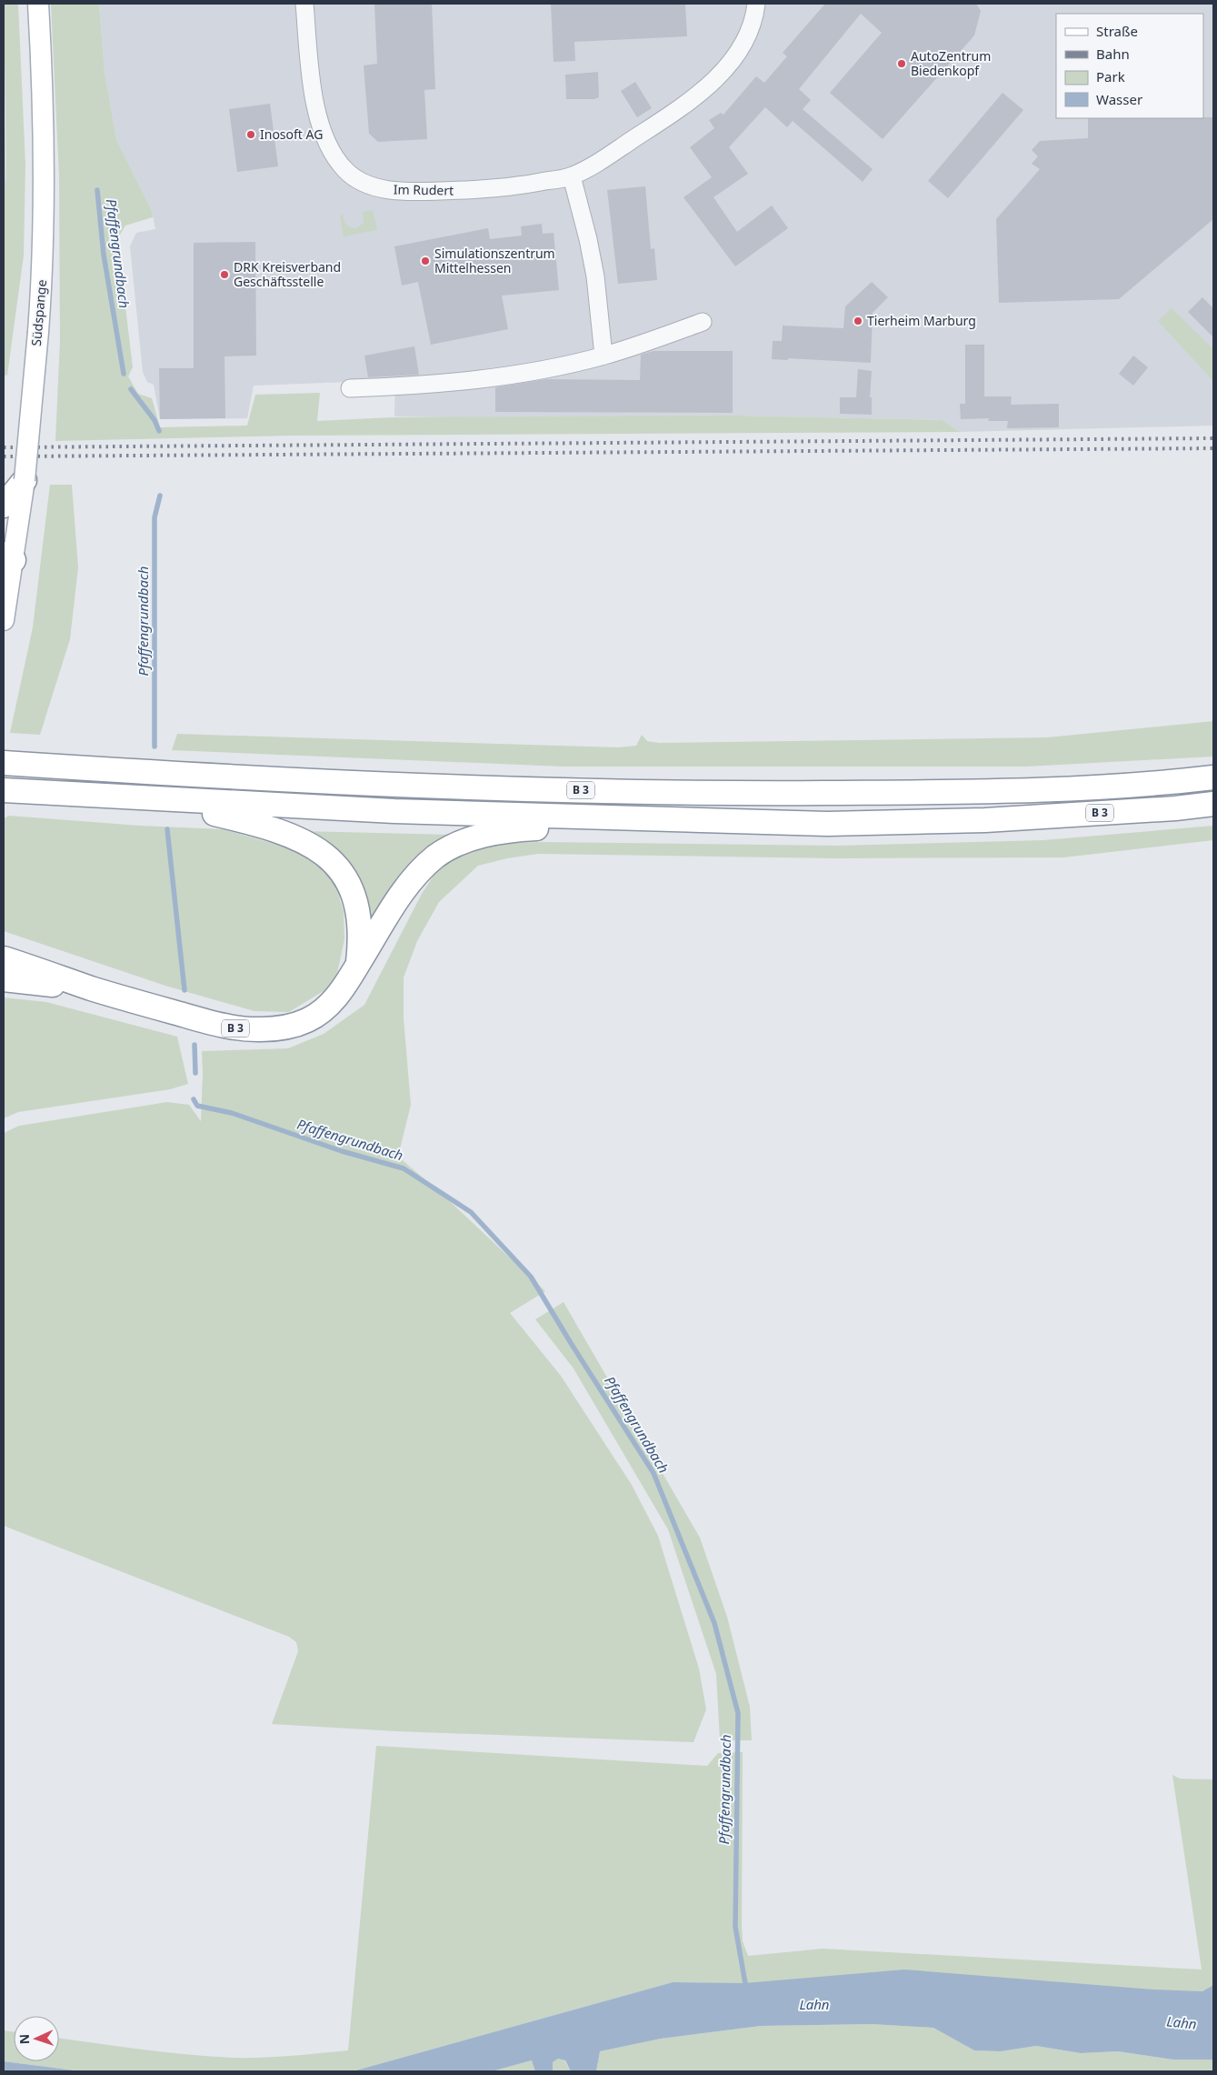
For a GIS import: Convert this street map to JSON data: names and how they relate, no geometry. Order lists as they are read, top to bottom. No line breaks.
{"streets":{"highway":["B 3"],"main road":["Südspange"],"street":["Im Rudert"]},"water":["Pfaffengrundbach","Lahn"],"places":["AutoZentrum Biedenkopf","Inosoft AG","Simulationszentrum Mittelhessen","DRK Kreisverband Geschäftsstelle","Tierheim Marburg"],"legend":["Straße","Bahn","Park","Wasser"],"north":"left"}
